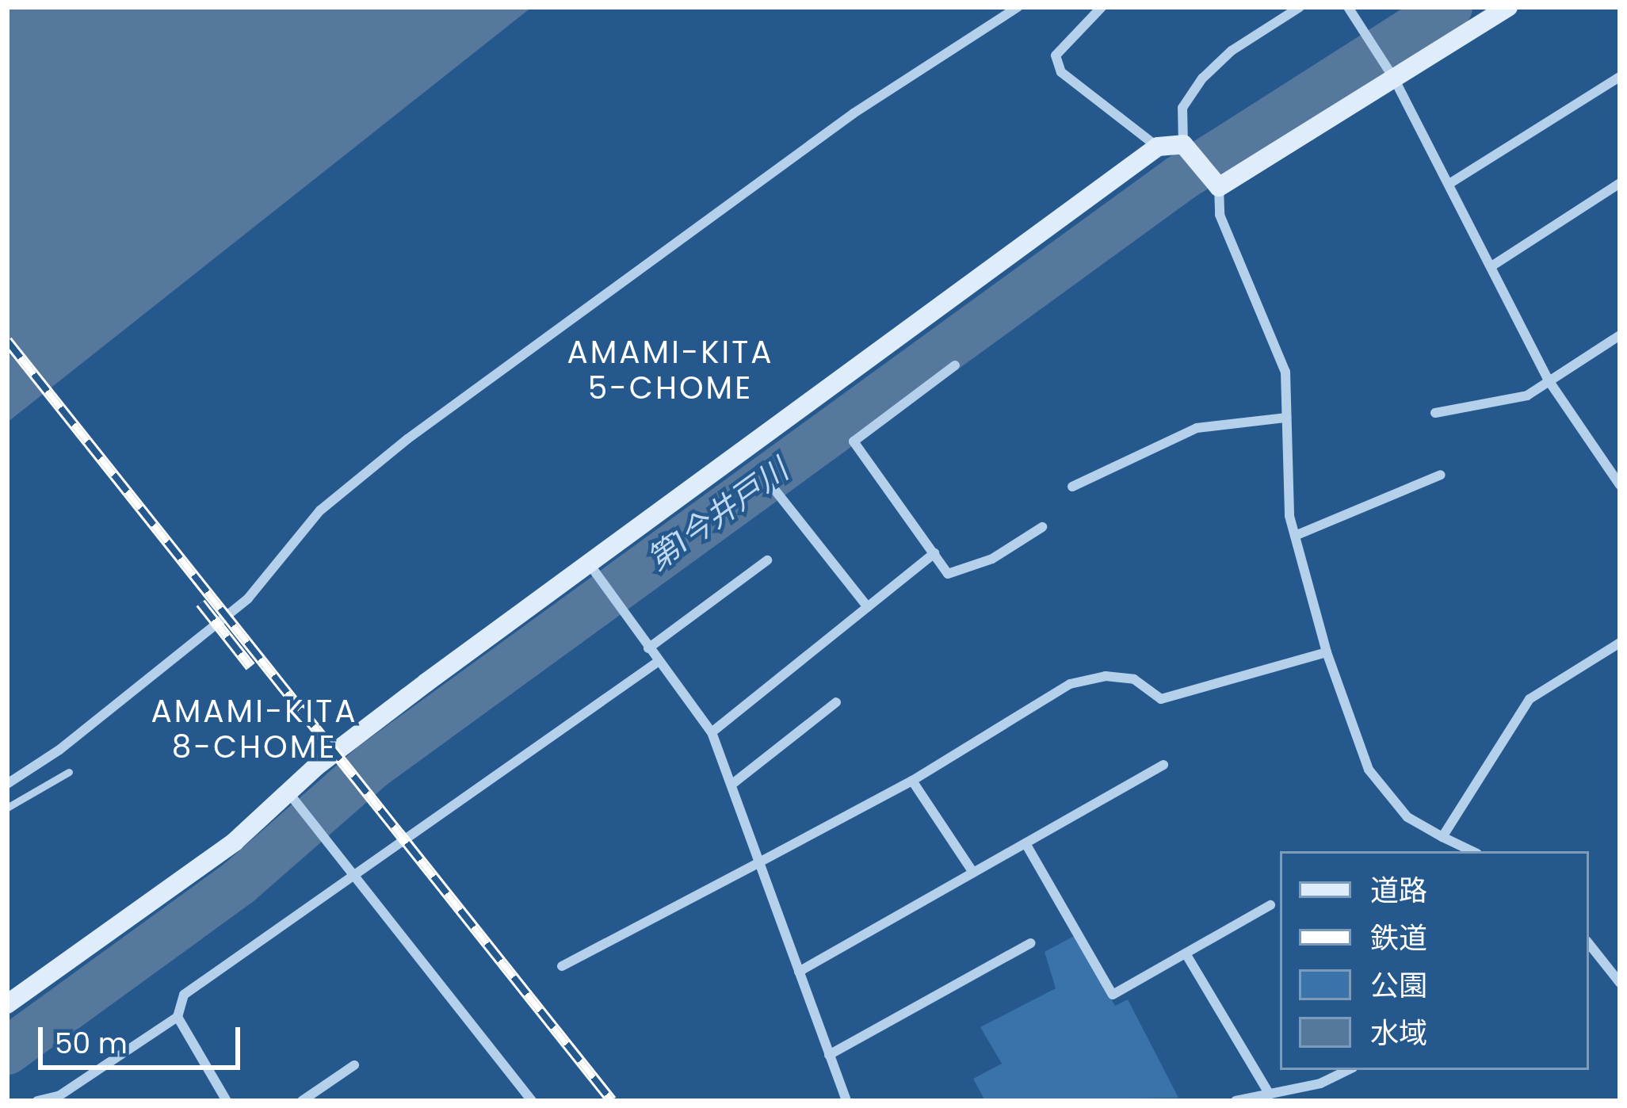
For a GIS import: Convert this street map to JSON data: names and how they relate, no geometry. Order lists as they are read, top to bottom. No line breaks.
{"districts":["AMAMI-KITA 5-CHOME","AMAMI-KITA 8-CHOME"],"water":["第1今井戸川"],"legend":["道路","鉄道","公園","水域"],"scale_bar":"50 m"}
